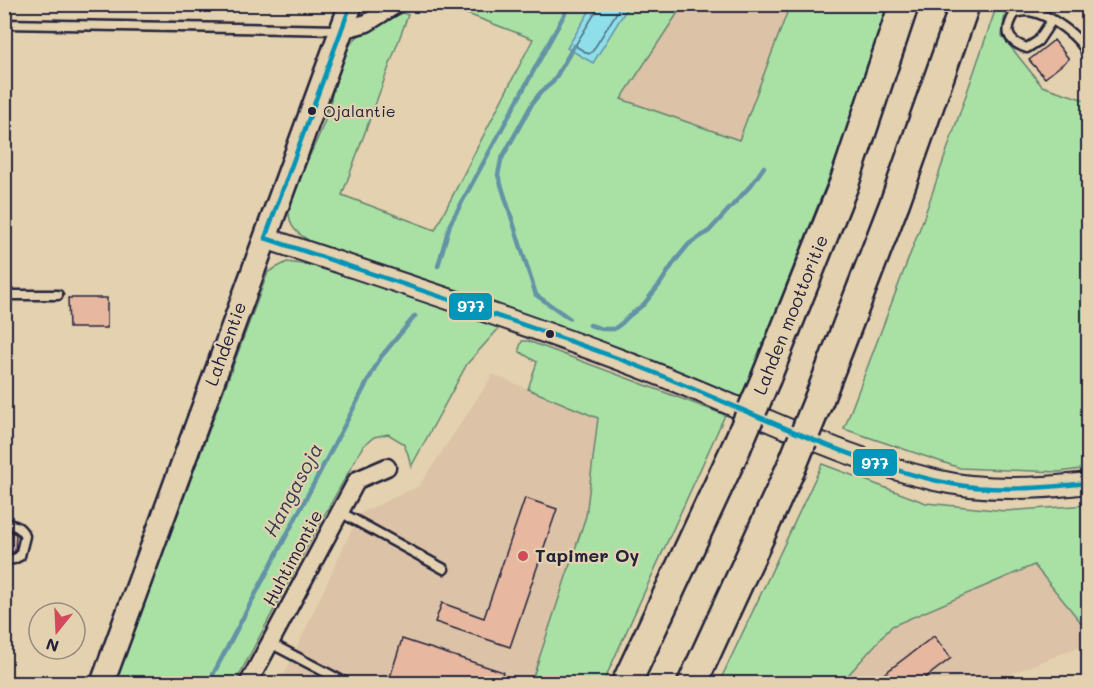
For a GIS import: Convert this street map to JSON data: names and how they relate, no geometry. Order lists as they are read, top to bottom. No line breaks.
{"streets":{"highway":["Lahden moottoritie"],"main road":["Lahdentie"],"street":["Huhtimontie"]},"water":["Hangasoja"],"places":["Ojalantie","Tapimer Oy"],"lines":["transit line 977"],"north":"bottom"}
